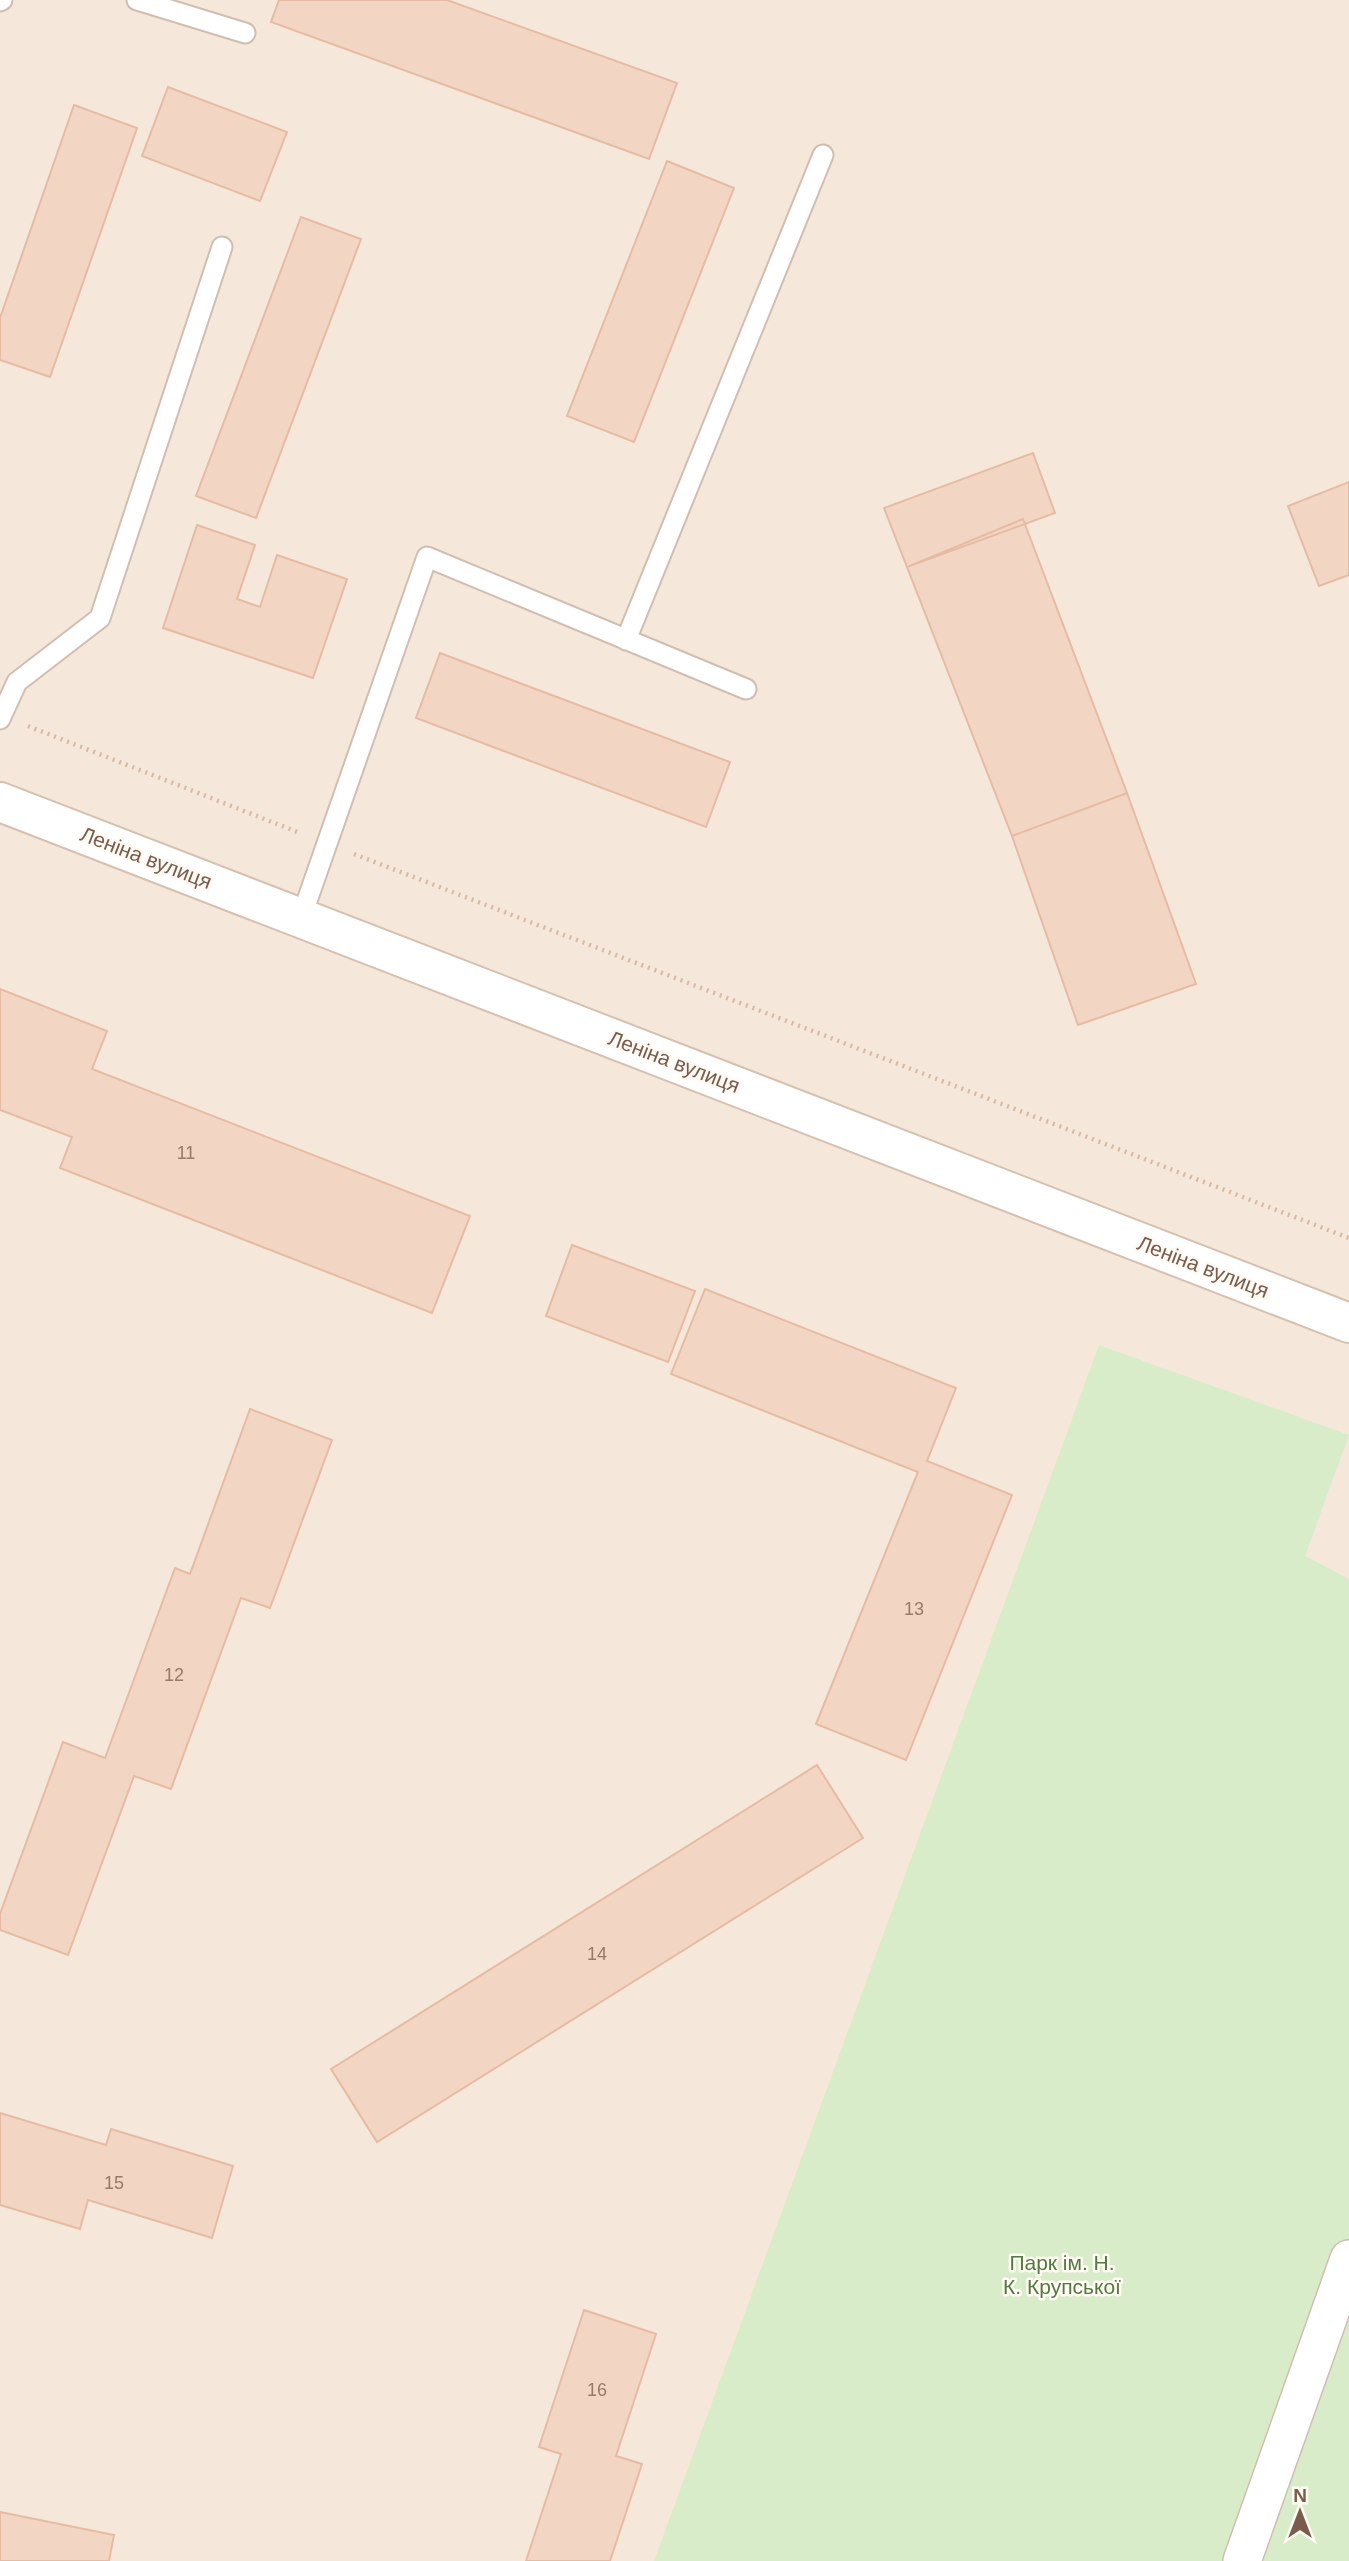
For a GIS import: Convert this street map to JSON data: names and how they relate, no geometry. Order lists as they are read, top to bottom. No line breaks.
{"streets":{"street":["Леніна вулиця"]},"parks":["Парк ім. Н. К. Крупської"],"house_numbers":["11","13","12","14","15","16"],"north":"top"}
